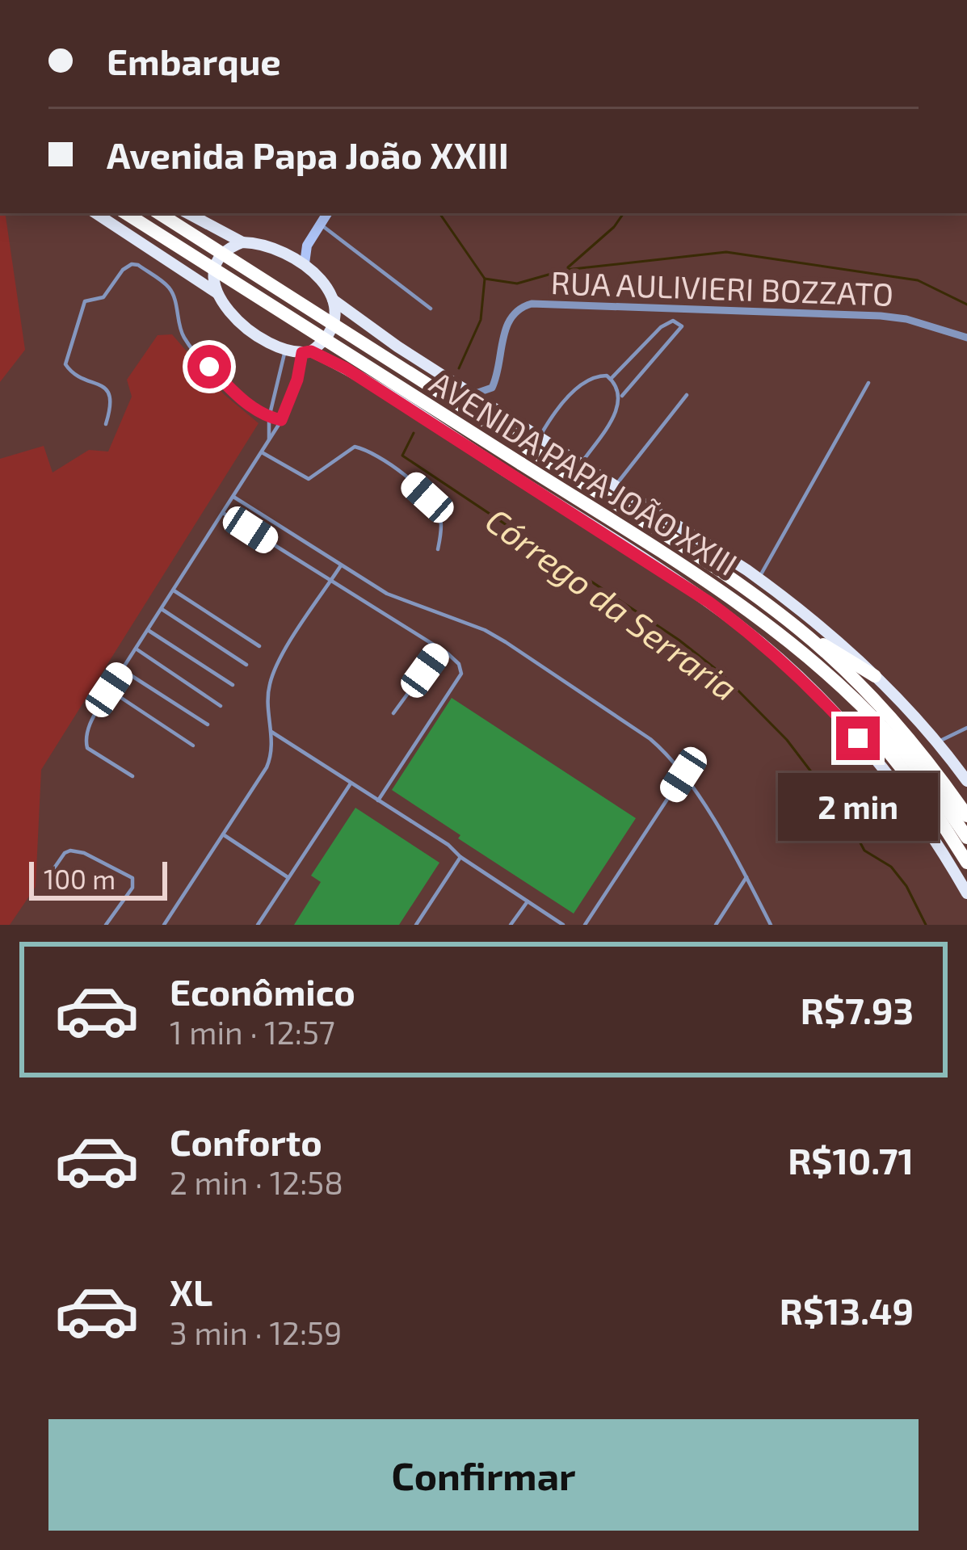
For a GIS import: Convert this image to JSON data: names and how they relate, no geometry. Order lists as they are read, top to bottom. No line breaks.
{"streets":{"highway":["AVENIDA PAPA JOÃO XXIII"],"street":["RUA AULIVIERI BOZZATO"]},"crossings":[["RUA AULIVIERI BOZZATO","AVENIDA PAPA JOÃO XXIII"]],"water":["Córrego da Serraria"],"scale_bar":"100 m","page":{"banner":["Embarque","Avenida Papa João XXIII"],"bubble":"2 min","scale":"100 m","list":[{"name":"Econômico","note":"1 min · 12:57","value":"R$7.93"},{"name":"Conforto","note":"2 min · 12:58","value":"R$10.71"},{"name":"XL","note":"3 min · 12:59","value":"R$13.49"}],"buttons":"Confirmar"}}
